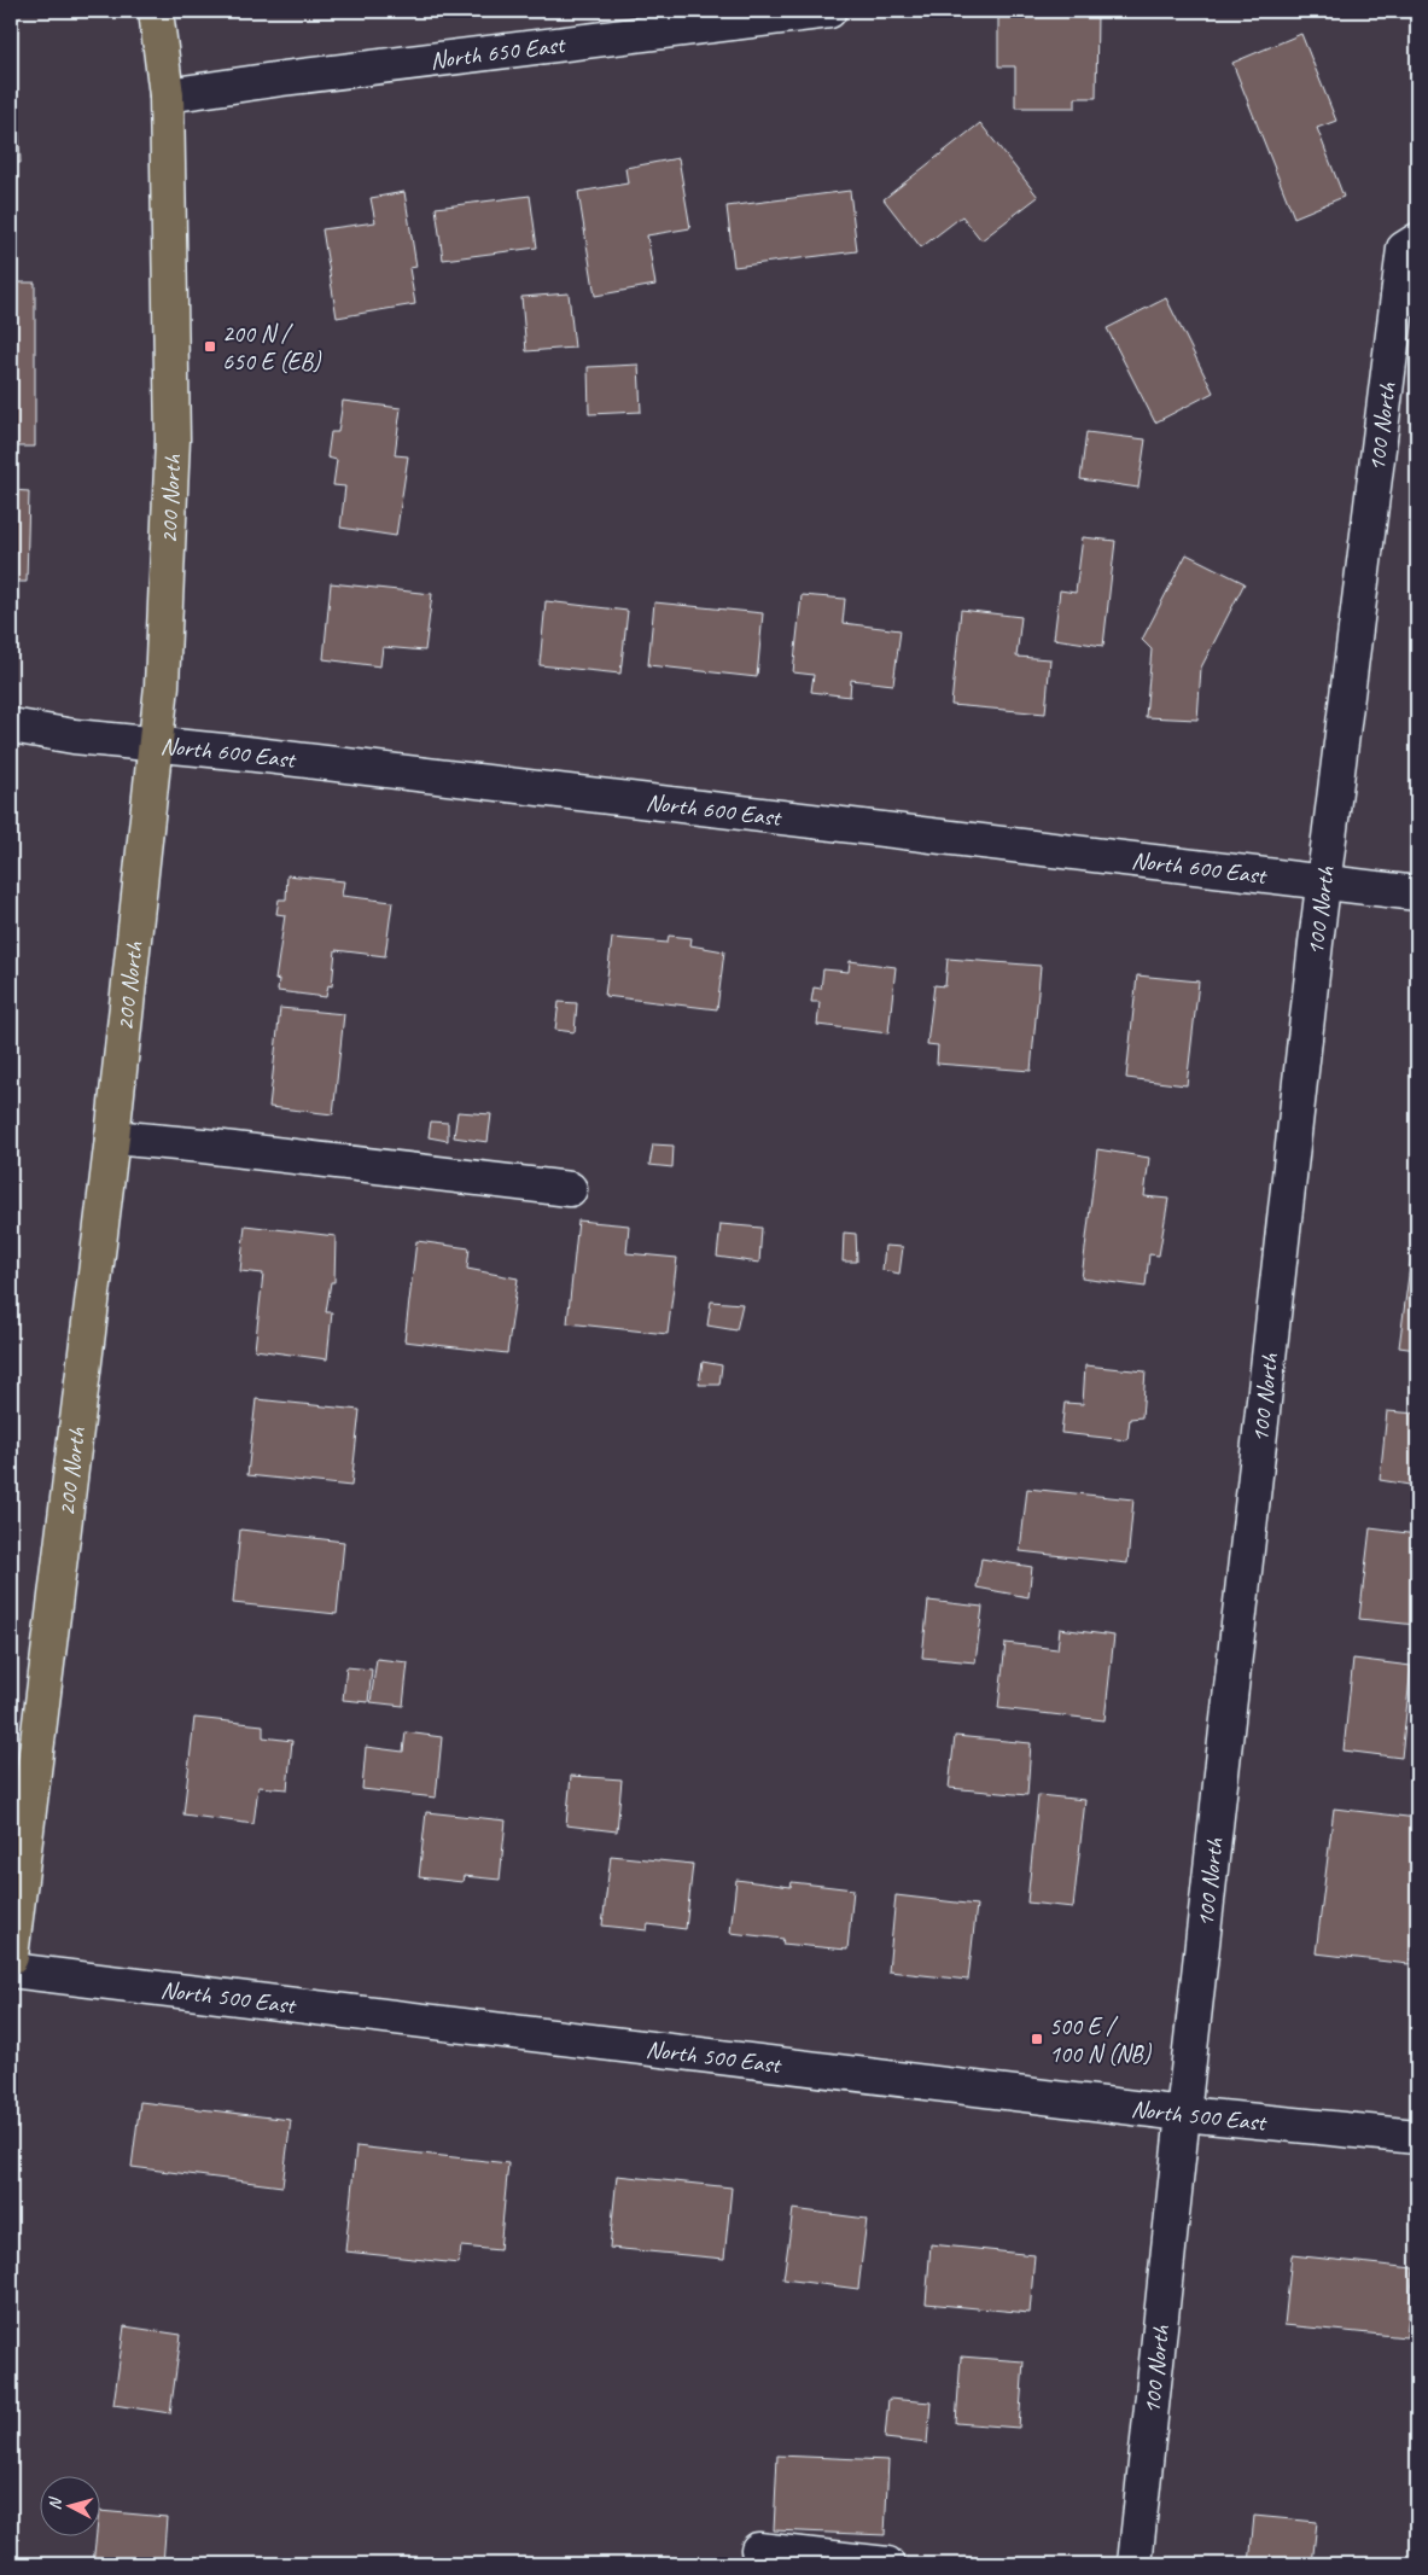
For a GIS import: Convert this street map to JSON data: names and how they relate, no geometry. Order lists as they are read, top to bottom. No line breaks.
{"streets":{"main road":["200 North"],"street":["North 650 East","100 North","North 600 East","North 500 East"]},"crossings":[["North 650 East","200 North"],["100 North","North 600 East"],["100 North","North 500 East"],["200 North","North 600 East"]],"places":{"transit":["200 N / 650 E (EB)","500 E / 100 N (NB)"]},"north":"left"}
